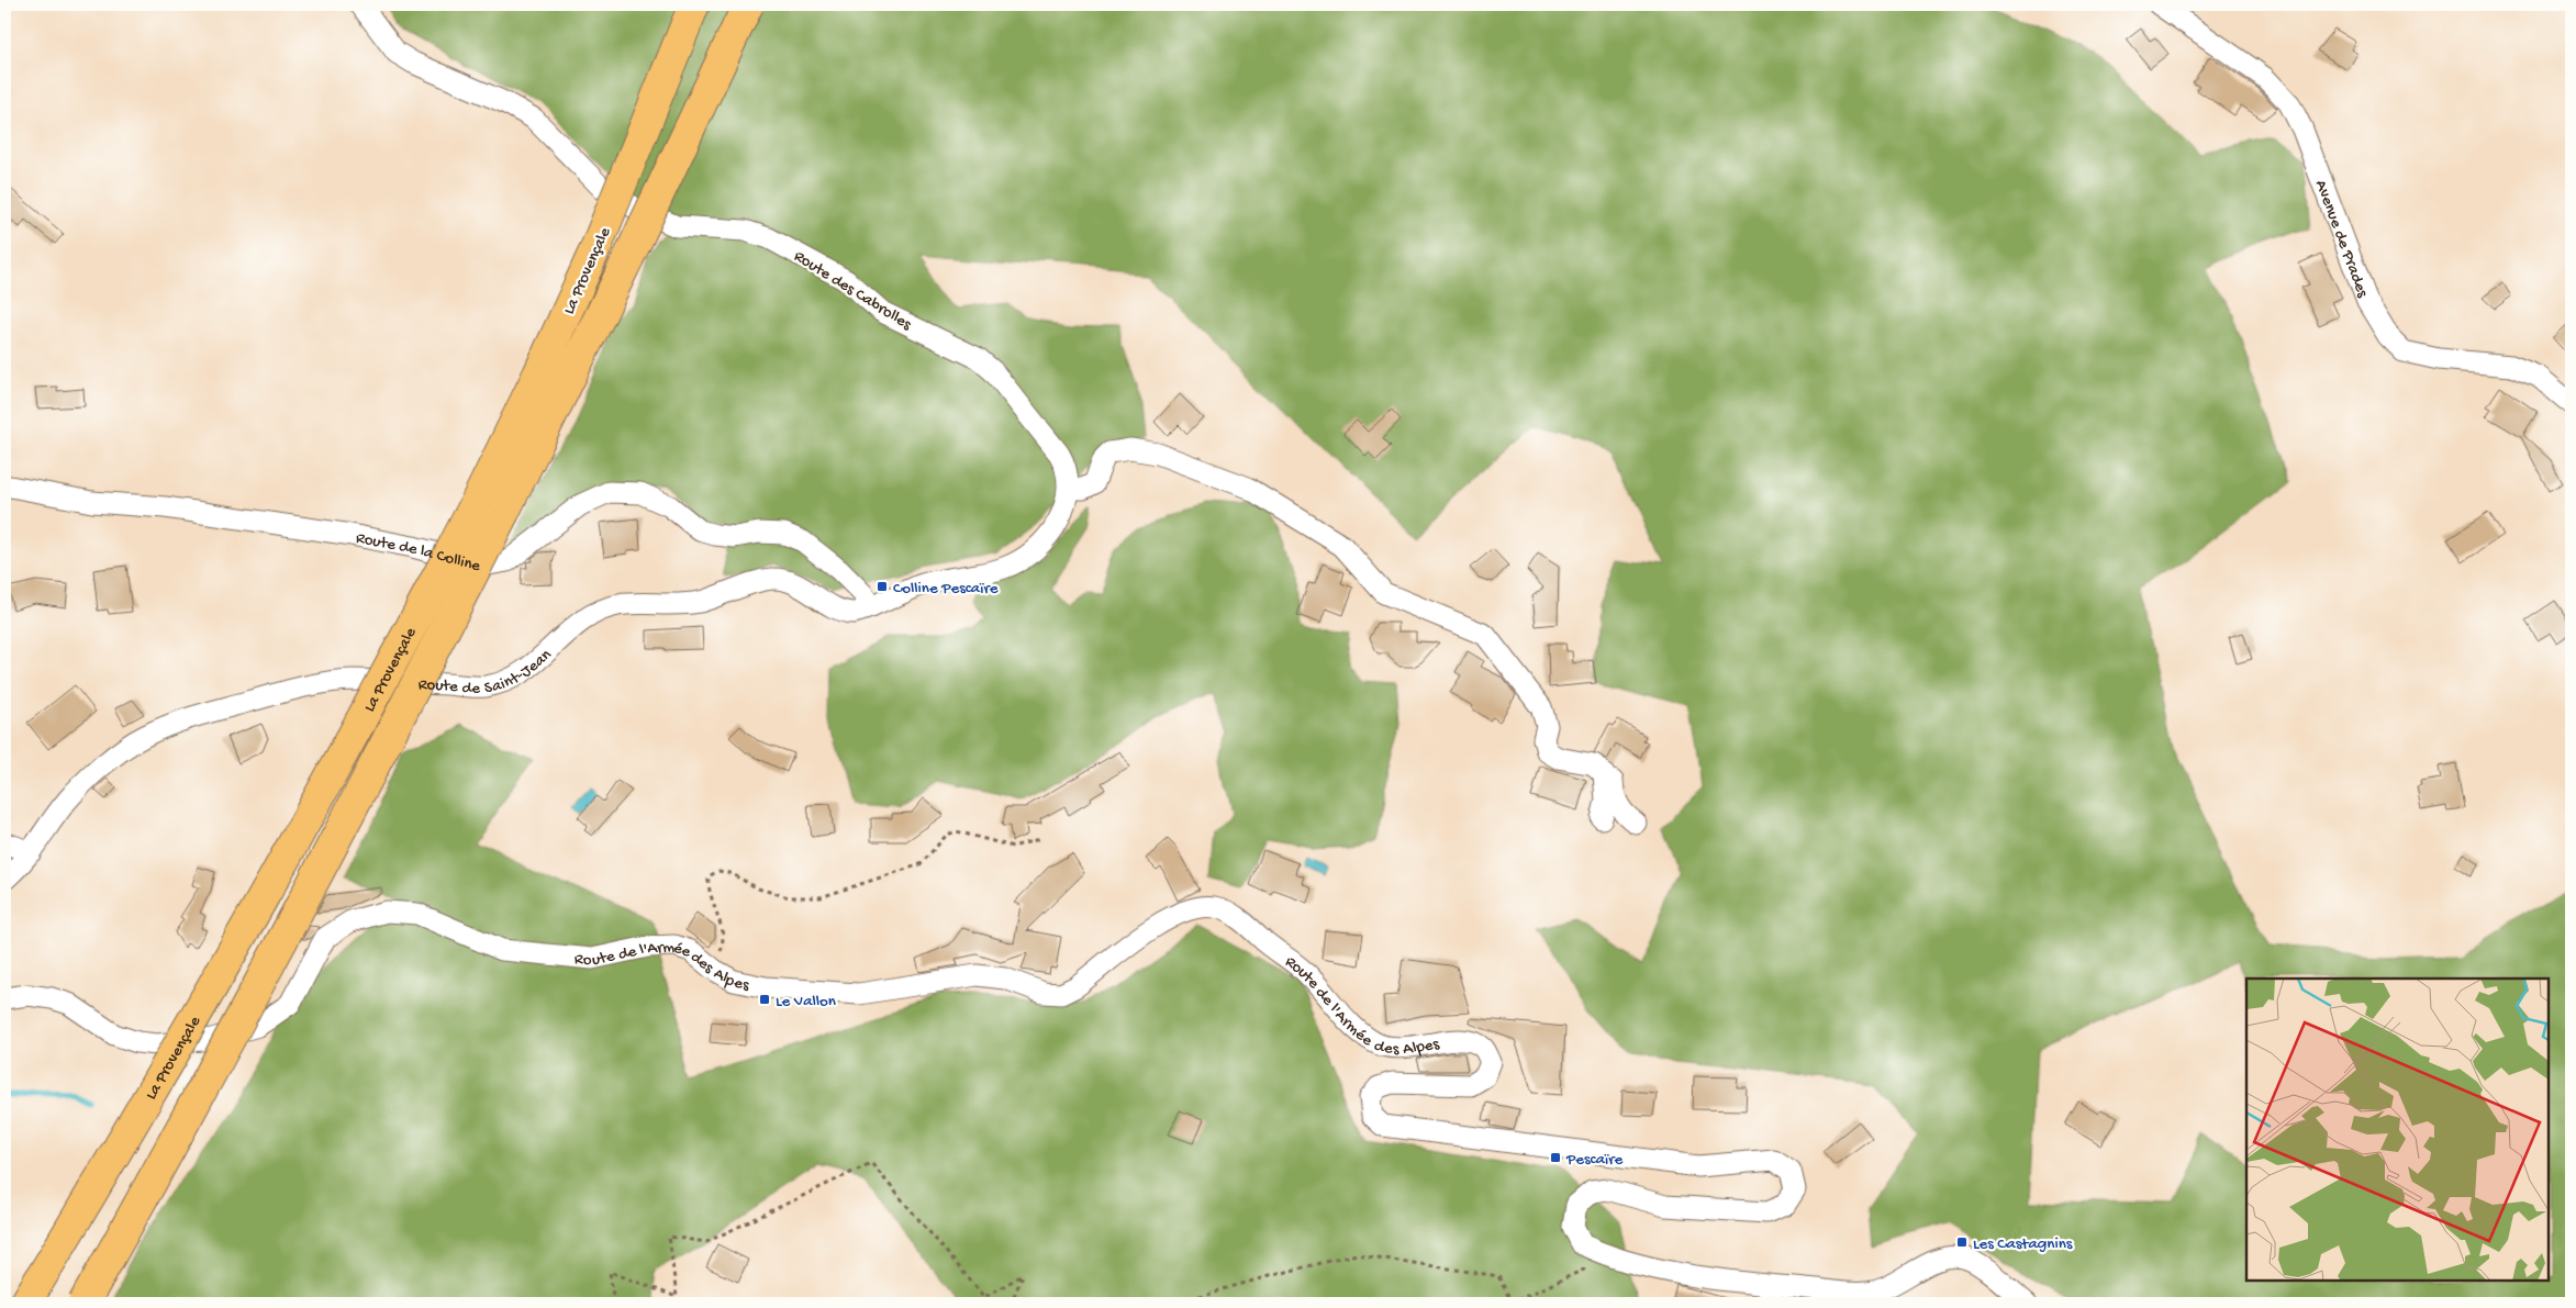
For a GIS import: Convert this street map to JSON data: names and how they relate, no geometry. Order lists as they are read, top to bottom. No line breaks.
{"streets":{"highway":["La Provençale"],"street":["Avenue de Prades","Route des Cabrolles","Route de la Colline","Route de Saint-Jean","Route de l'Armée des Alpes"]},"crossings":[["Route des Cabrolles","Route de la Colline"],["Route des Cabrolles","Route de Saint-Jean"],["Route de la Colline","Route de Saint-Jean"]],"places":{"transit":["Colline Pescaïre","Le Vallon","Pescaïre","Les Castagnins"]}}
